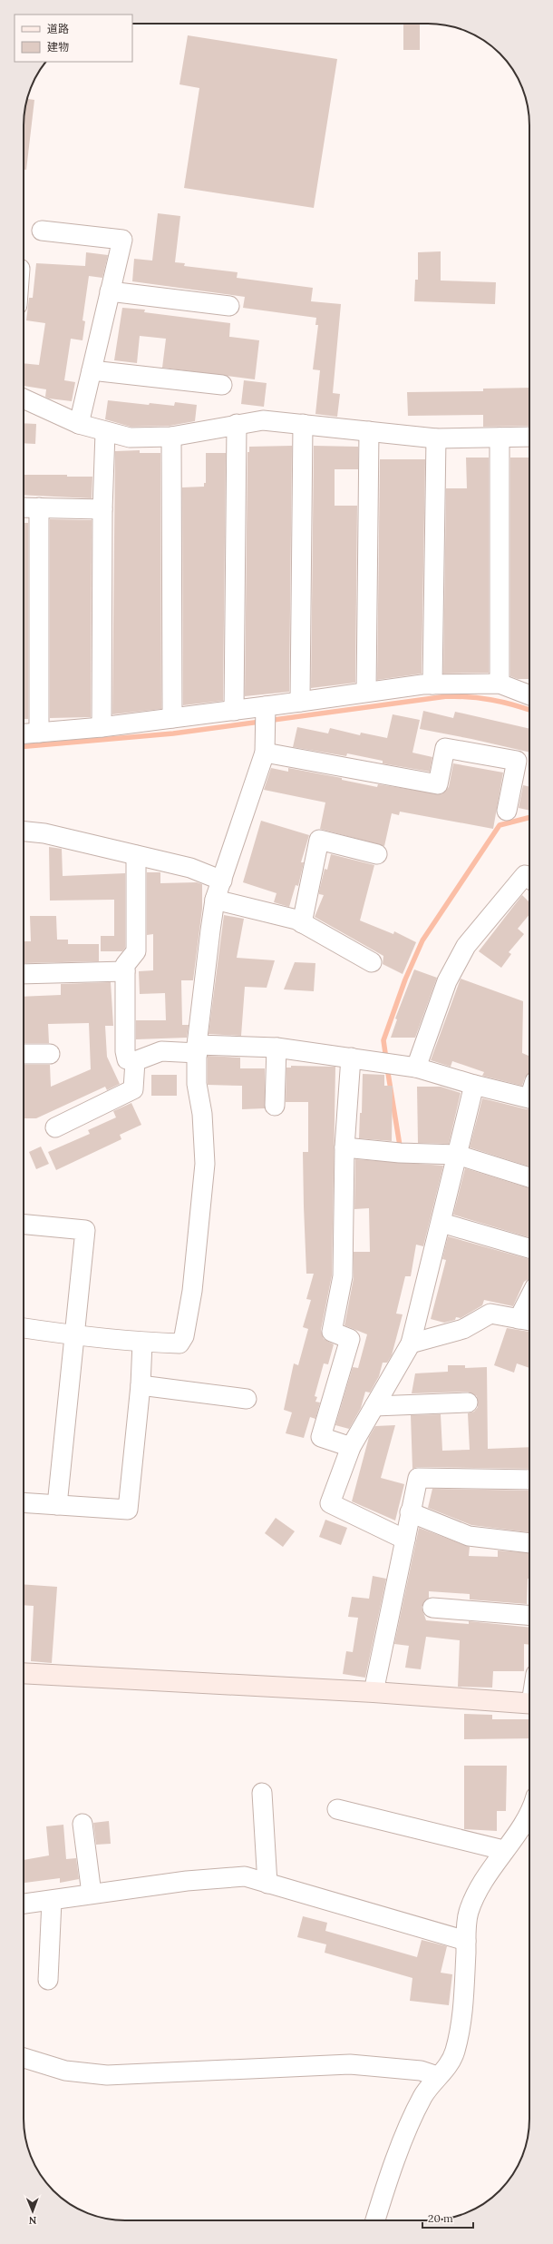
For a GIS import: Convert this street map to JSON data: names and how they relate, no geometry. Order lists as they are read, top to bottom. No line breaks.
{"legend":["道路","建物"],"scale_bar":"20 m","north":"bottom"}
